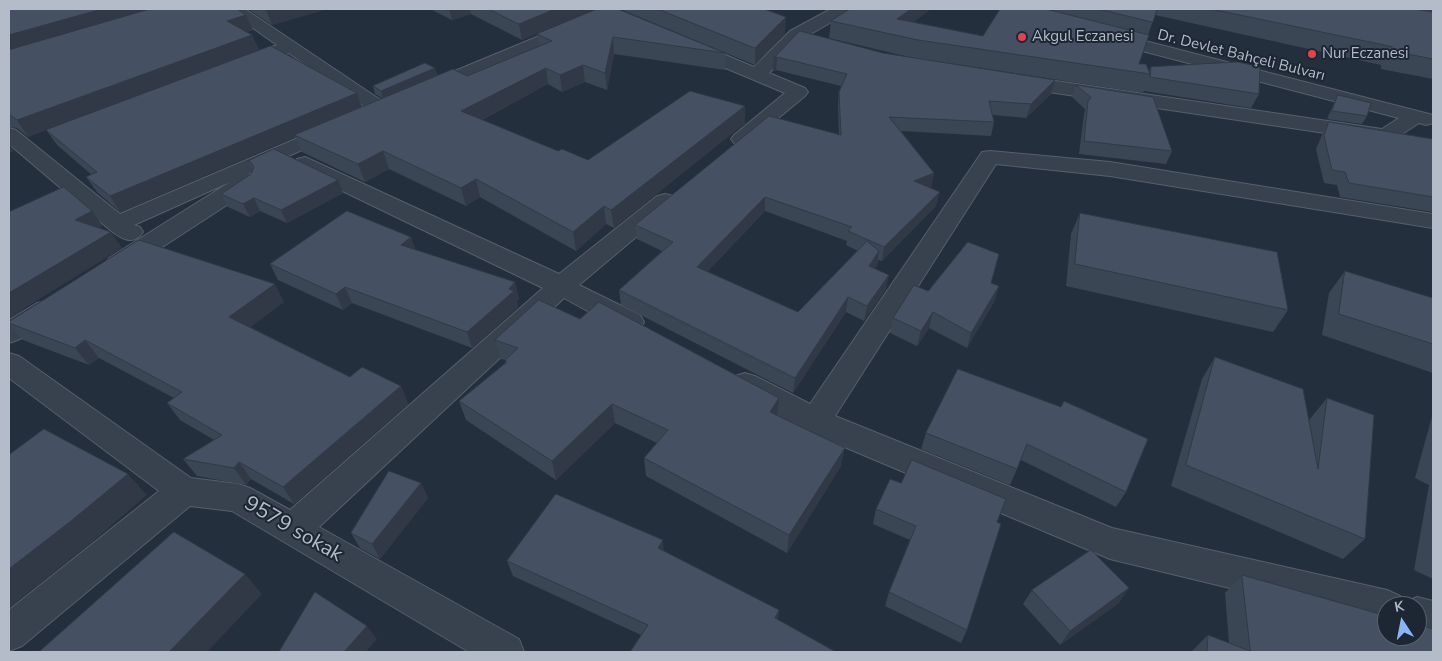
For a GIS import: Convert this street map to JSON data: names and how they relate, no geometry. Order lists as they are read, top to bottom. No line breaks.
{"streets":{"street":["Dr. Devlet Bahçeli Bulvarı","9579 sokak"]},"places":["Akgul Eczanesi","Nur Eczanesi"],"north":"top"}
